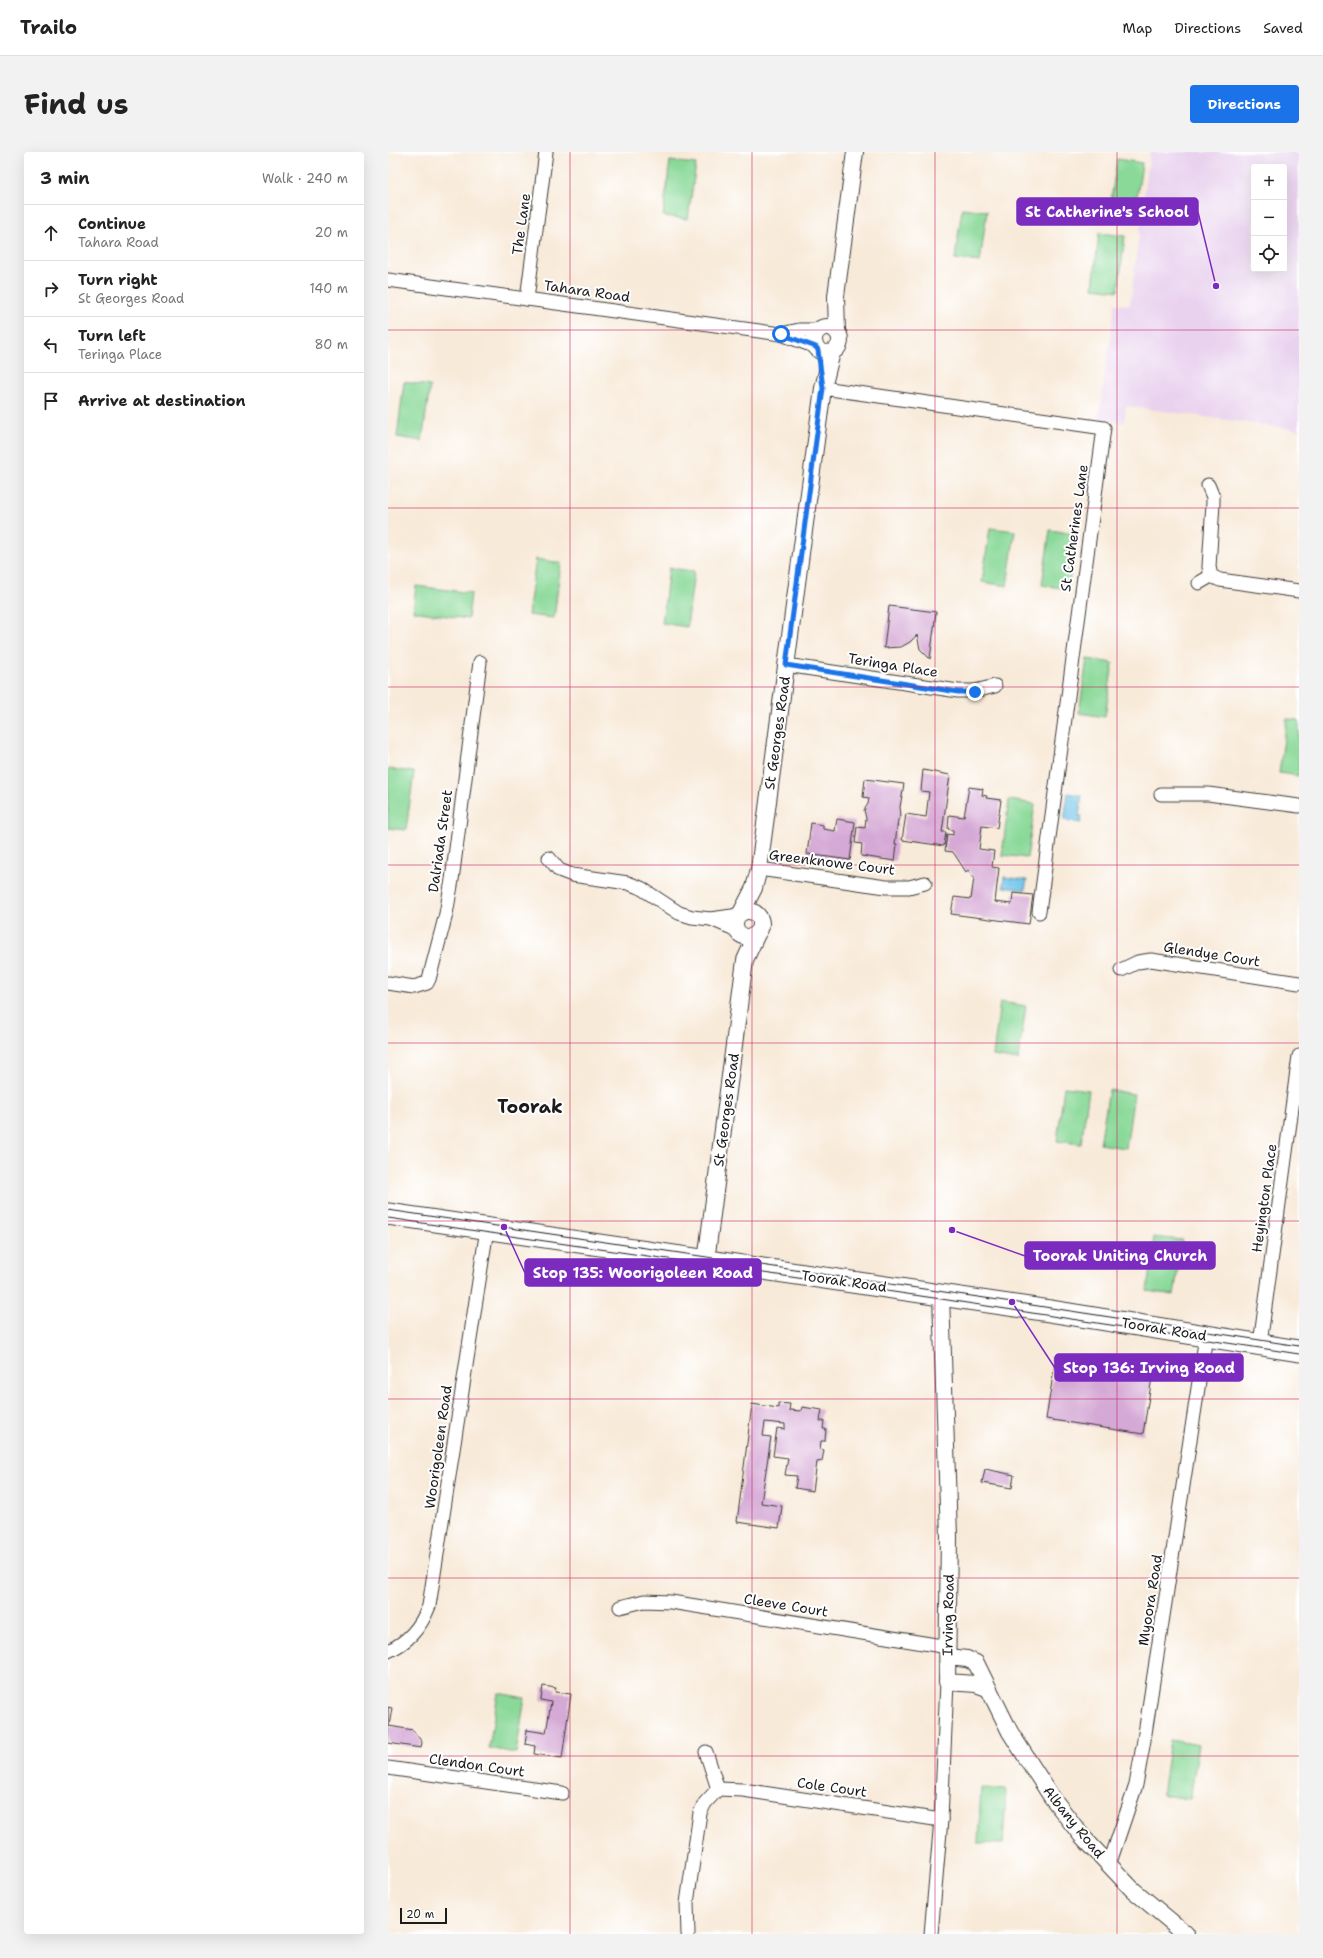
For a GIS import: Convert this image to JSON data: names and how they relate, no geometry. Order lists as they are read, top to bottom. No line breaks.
{"streets":{"main road":["Toorak Road"],"street":["The Lane","Tahara Road","St Catherines Lane","Teringa Place","St Georges Road","Dalriada Street","Greenknowe Court","Glendye Court","Heyington Place","Woorigoleen Road","Myoora Road","Cleeve Court","Irving Road","Clendon Court","Cole Court","Albany Road"]},"crossings":[["The Lane","Tahara Road"],["Tahara Road","St Georges Road"],["St Catherines Lane","St Georges Road"],["Teringa Place","St Georges Road"],["St Georges Road","Greenknowe Court"],["St Georges Road","Toorak Road"],["Heyington Place","Toorak Road"],["Toorak Road","Woorigoleen Road"],["Toorak Road","Myoora Road"],["Toorak Road","Irving Road"],["Myoora Road","Albany Road"],["Cleeve Court","Irving Road"],["Cleeve Court","Albany Road"],["Irving Road","Cole Court"],["Irving Road","Albany Road"]],"districts":["Toorak"],"places":["St Catherine's School","Stop 135: Woorigoleen Road","Toorak Uniting Church","Stop 136: Irving Road"],"scale_bar":"20 m","page":{"header":"Trailo","nav":["Map","Directions","Saved"],"title":"Find us","buttons":"Directions","heading":["3 min","Walk · 240 m"],"map_buttons":["+","−"],"list":[["Continue","Tahara Road","20 m"],["Turn right","St Georges Road","140 m"],["Turn left","Teringa Place","80 m"],"Arrive at destination"],"scale":"20 m"}}
